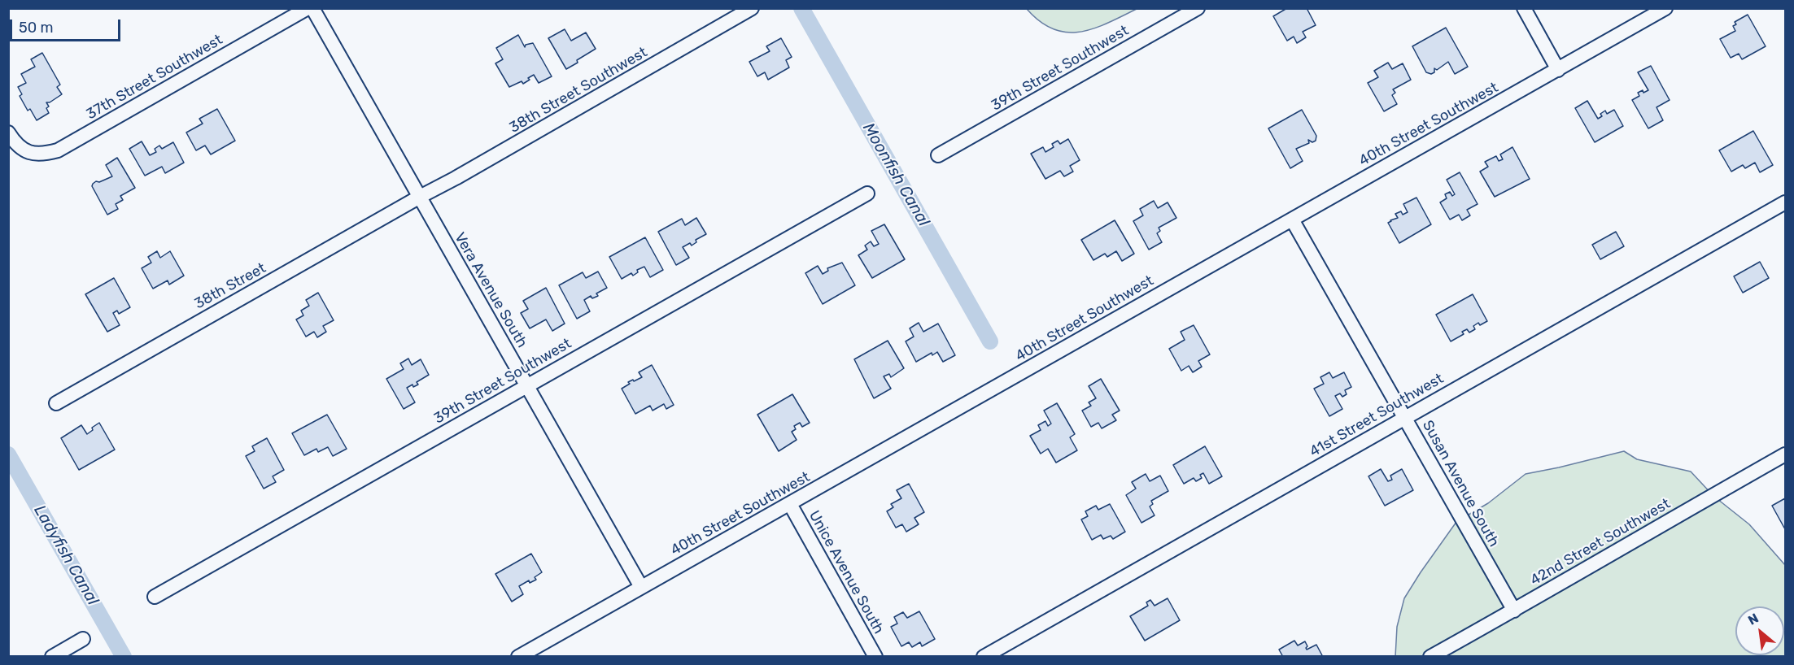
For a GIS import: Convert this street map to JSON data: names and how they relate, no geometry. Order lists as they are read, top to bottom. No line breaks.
{"streets":{"street":["39th Street Southwest","37th Street Southwest","38th Street Southwest","40th Street Southwest","38th Street","Vera Avenue South","41st Street Southwest","Susan Avenue South","42nd Street Southwest","Unice Avenue South"]},"crossings":[["39th Street Southwest","Vera Avenue South"],["38th Street Southwest","38th Street"],["38th Street Southwest","Vera Avenue South"],["40th Street Southwest","Vera Avenue South"],["40th Street Southwest","Susan Avenue South"],["40th Street Southwest","Unice Avenue South"],["38th Street","Vera Avenue South"],["41st Street Southwest","Susan Avenue South"],["Susan Avenue South","42nd Street Southwest"]],"water":["Moonfish Canal","Ladyfish Canal"],"scale_bar":"50 m","north":"top left"}
